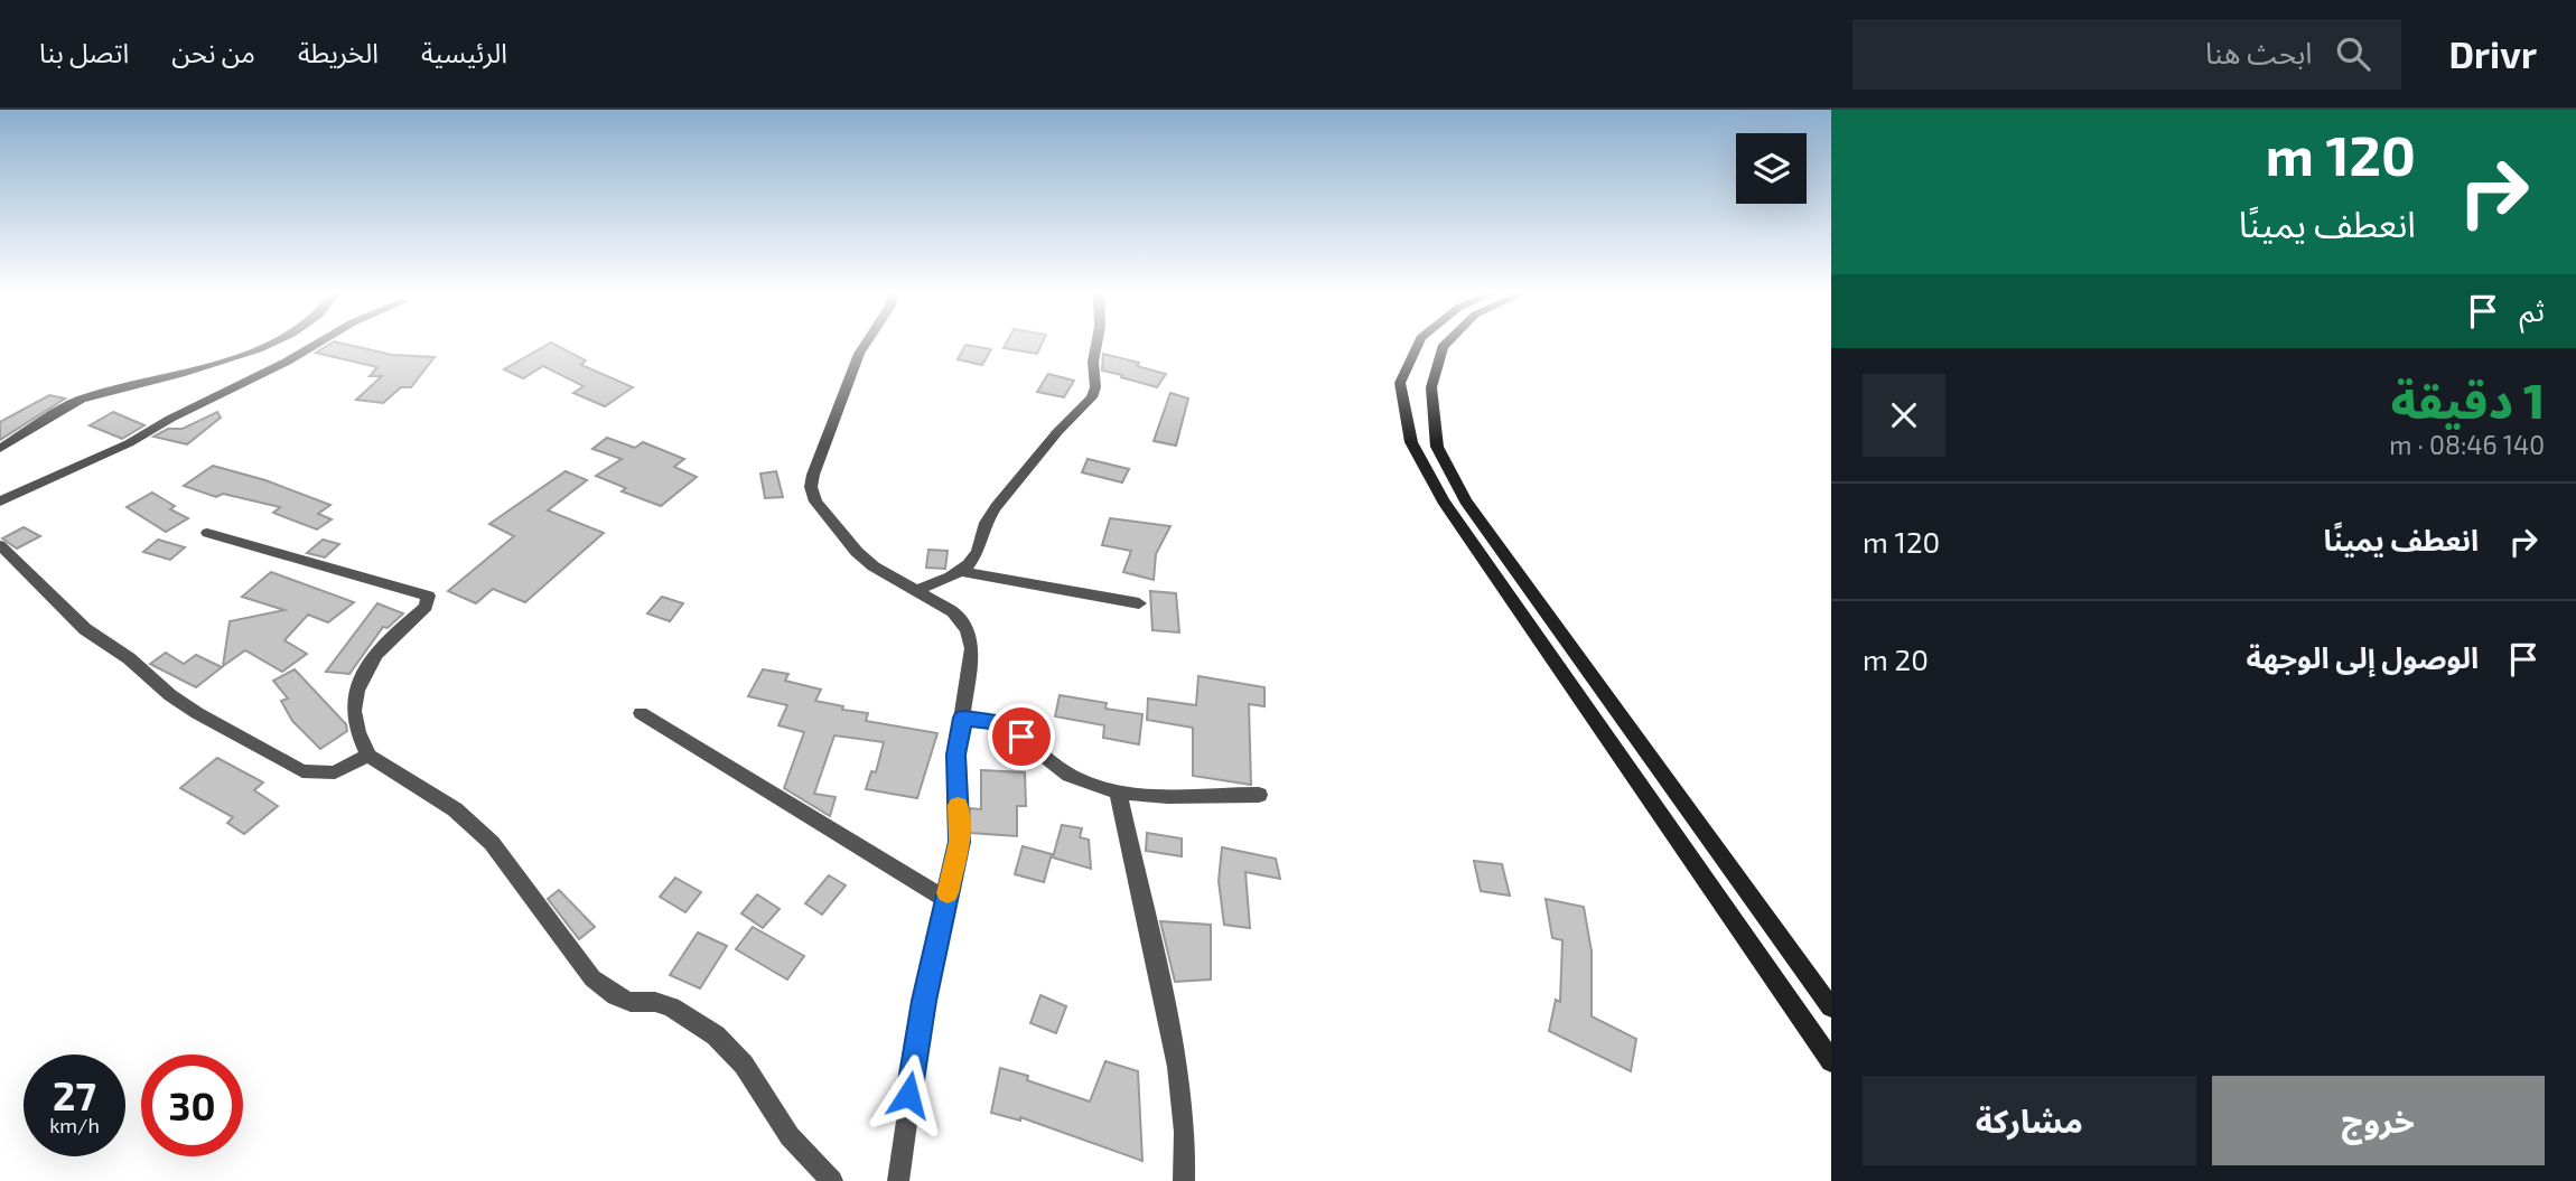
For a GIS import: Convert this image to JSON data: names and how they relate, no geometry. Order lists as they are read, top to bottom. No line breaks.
{"page":{"header":"Drivr","search":"ابحث هنا","nav":["الرئيسية","الخريطة","من نحن","اتصل بنا"],"turn":["120 m","انعطف يمينًا"],"then":"ثم","heading":["1 دقيقة","140 m · 08:46"],"list":[{"name":"انعطف يمينًا","value":"120 m"},{"name":"الوصول إلى الوجهة","value":"20 m"}],"speed":"27 km/h","limit":"30","buttons":["خروج","مشاركة"]}}
